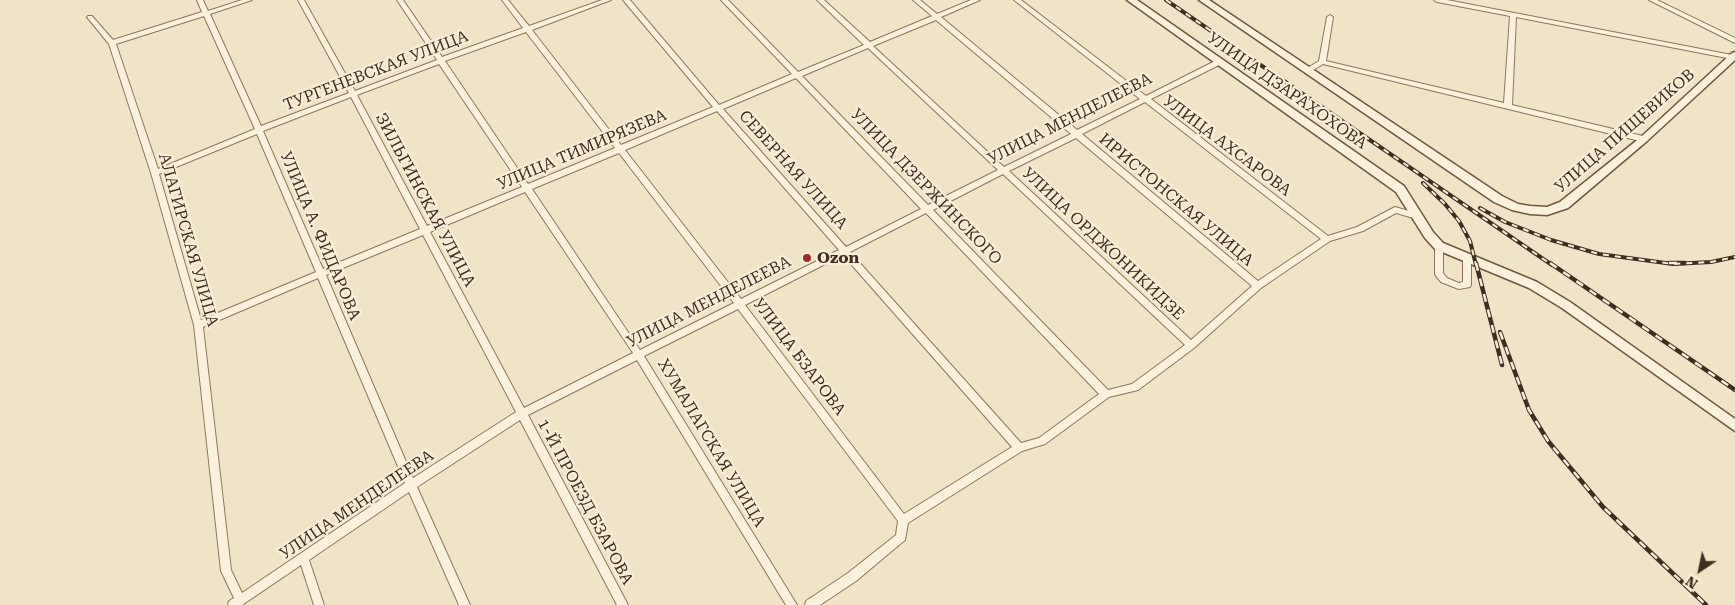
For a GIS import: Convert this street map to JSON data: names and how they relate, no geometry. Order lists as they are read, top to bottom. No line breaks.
{"streets":{"street":["ТУРГЕНЕВСКАЯ УЛИЦА","УЛИЦА ДЗАРАХОХОВА","УЛИЦА МЕНДЕЛЕЕВА","УЛИЦА ПИЩЕВИКОВ","УЛИЦА АХСАРОВА","УЛИЦА ТИМИРЯЗЕВА","СЕВЕРНАЯ УЛИЦА","УЛИЦА ДЗЕРЖИНСКОГО","ЗИЛЬГИНСКАЯ УЛИЦА","ИРИСТОНСКАЯ УЛИЦА","УЛИЦА А. ФИДАРОВА","АЛАГИРСКАЯ УЛИЦА","УЛИЦА ОРДЖОНИКИДЗЕ","УЛИЦА БЗАРОВА","ХУМАЛАГСКАЯ УЛИЦА","1-Й ПРОЕЗД БЗАРОВА"]},"crossings":[["ТУРГЕНЕВСКАЯ УЛИЦА","ЗИЛЬГИНСКАЯ УЛИЦА"],["ТУРГЕНЕВСКАЯ УЛИЦА","УЛИЦА А. ФИДАРОВА"],["ТУРГЕНЕВСКАЯ УЛИЦА","АЛАГИРСКАЯ УЛИЦА"],["ТУРГЕНЕВСКАЯ УЛИЦА","УЛИЦА БЗАРОВА"],["ТУРГЕНЕВСКАЯ УЛИЦА","ХУМАЛАГСКАЯ УЛИЦА"],["УЛИЦА ДЗАРАХОХОВА","УЛИЦА МЕНДЕЛЕЕВА"],["УЛИЦА ДЗАРАХОХОВА","УЛИЦА ПИЩЕВИКОВ"],["УЛИЦА МЕНДЕЛЕЕВА","УЛИЦА АХСАРОВА"],["УЛИЦА МЕНДЕЛЕЕВА","СЕВЕРНАЯ УЛИЦА"],["УЛИЦА МЕНДЕЛЕЕВА","УЛИЦА ДЗЕРЖИНСКОГО"],["УЛИЦА МЕНДЕЛЕЕВА","ЗИЛЬГИНСКАЯ УЛИЦА"],["УЛИЦА МЕНДЕЛЕЕВА","ИРИСТОНСКАЯ УЛИЦА"],["УЛИЦА МЕНДЕЛЕЕВА","УЛИЦА А. ФИДАРОВА"],["УЛИЦА МЕНДЕЛЕЕВА","АЛАГИРСКАЯ УЛИЦА"],["УЛИЦА МЕНДЕЛЕЕВА","УЛИЦА ОРДЖОНИКИДЗЕ"],["УЛИЦА МЕНДЕЛЕЕВА","УЛИЦА БЗАРОВА"],["УЛИЦА МЕНДЕЛЕЕВА","ХУМАЛАГСКАЯ УЛИЦА"],["УЛИЦА МЕНДЕЛЕЕВА","1-Й ПРОЕЗД БЗАРОВА"],["УЛИЦА ТИМИРЯЗЕВА","СЕВЕРНАЯ УЛИЦА"],["УЛИЦА ТИМИРЯЗЕВА","УЛИЦА ДЗЕРЖИНСКОГО"],["УЛИЦА ТИМИРЯЗЕВА","ЗИЛЬГИНСКАЯ УЛИЦА"],["УЛИЦА ТИМИРЯЗЕВА","ИРИСТОНСКАЯ УЛИЦА"],["УЛИЦА ТИМИРЯЗЕВА","УЛИЦА А. ФИДАРОВА"],["УЛИЦА ТИМИРЯЗЕВА","АЛАГИРСКАЯ УЛИЦА"],["УЛИЦА ТИМИРЯЗЕВА","УЛИЦА ОРДЖОНИКИДЗЕ"],["УЛИЦА ТИМИРЯЗЕВА","УЛИЦА БЗАРОВА"],["УЛИЦА ТИМИРЯЗЕВА","ХУМАЛАГСКАЯ УЛИЦА"],["ЗИЛЬГИНСКАЯ УЛИЦА","1-Й ПРОЕЗД БЗАРОВА"]],"places":["Ozon"],"north":"bottom left"}
